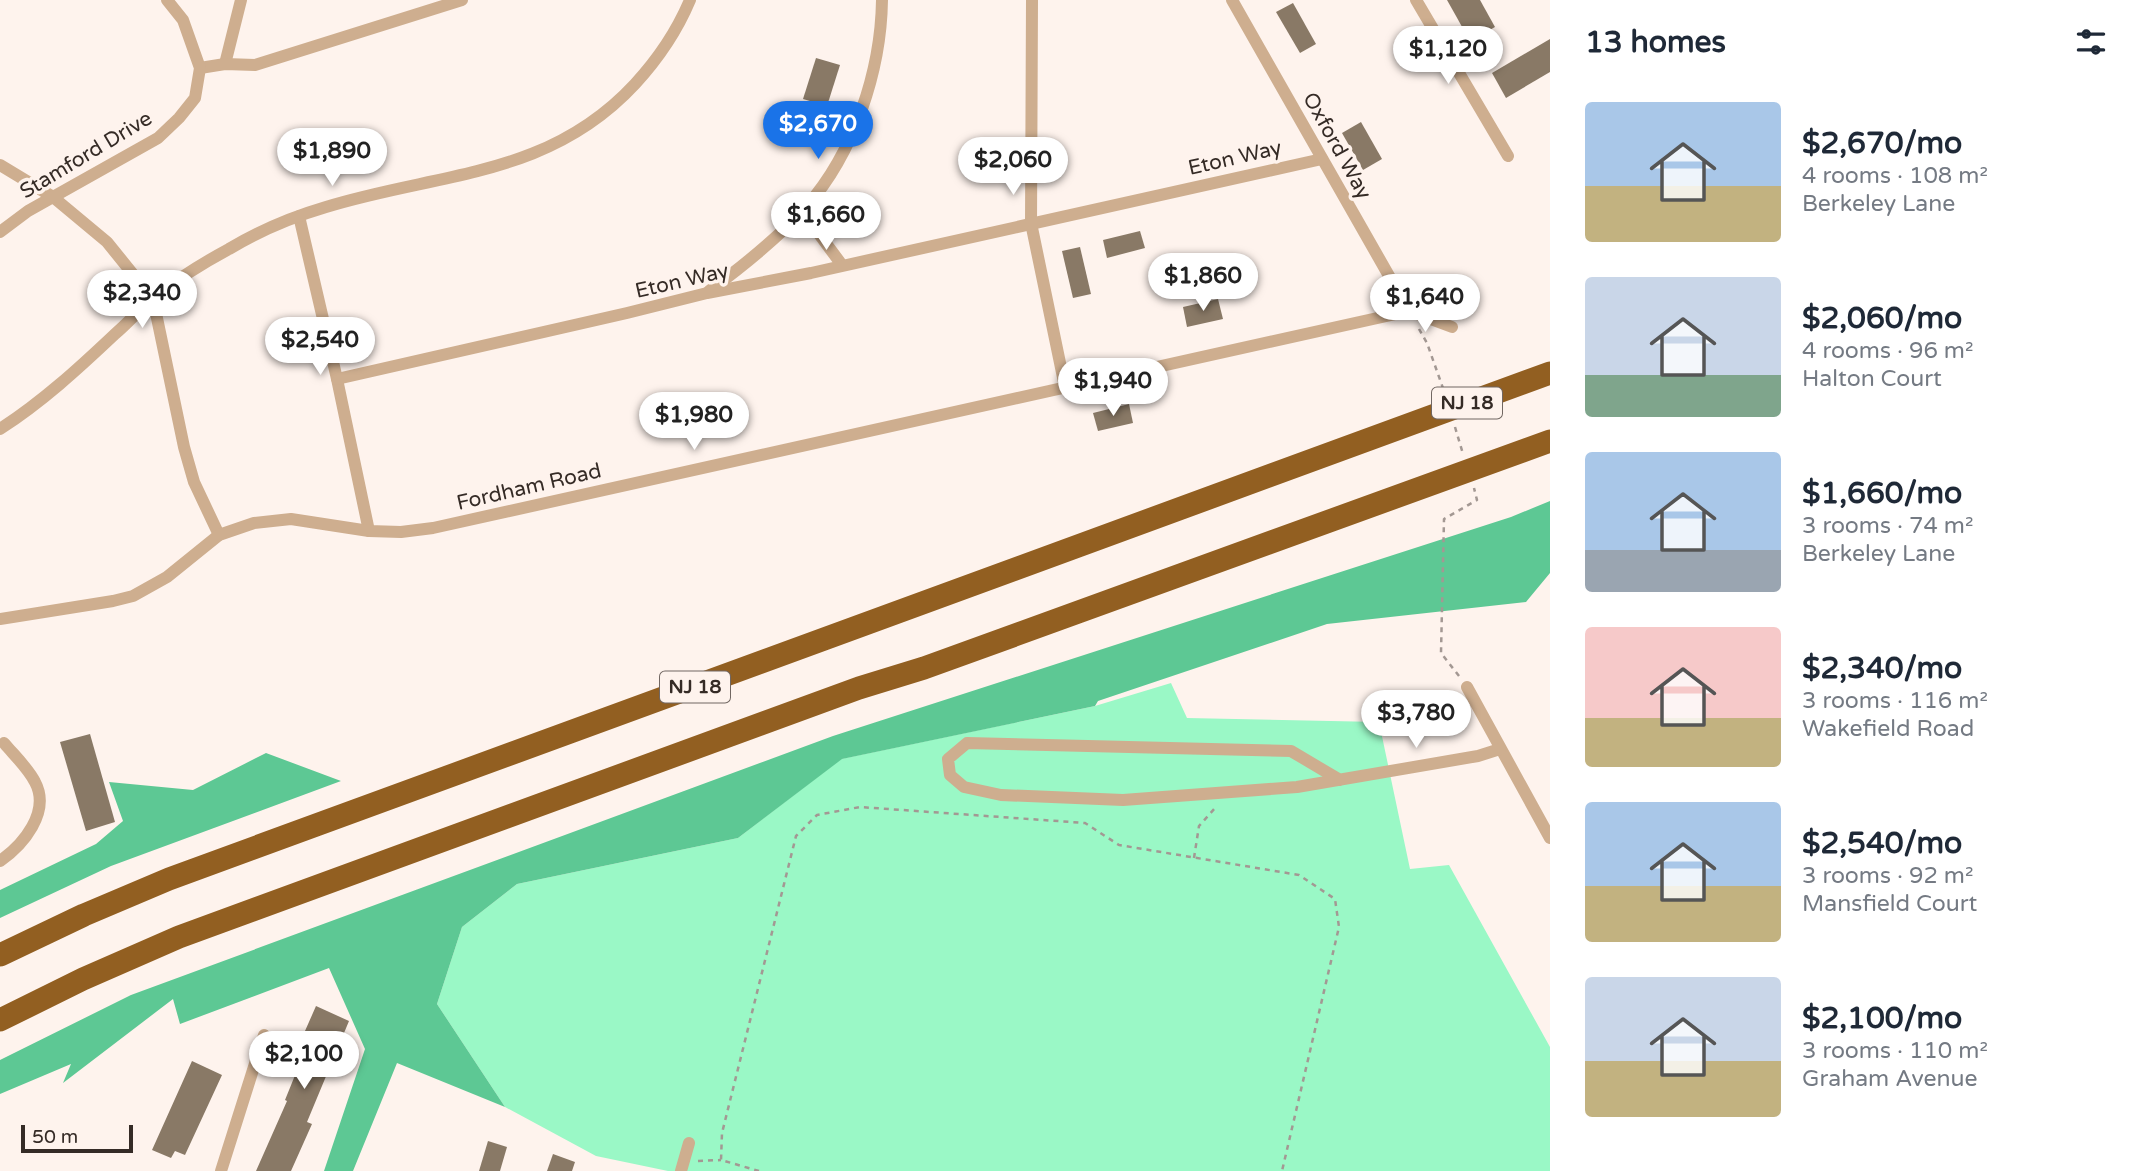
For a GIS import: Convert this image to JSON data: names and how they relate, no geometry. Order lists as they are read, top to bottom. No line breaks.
{"streets":{"highway":["NJ 18"],"street":["Oxford Way","Stamford Drive","Eton Way","Fordham Road"]},"crossings":[["Oxford Way","Eton Way"],["Oxford Way","Fordham Road"]],"scale_bar":"50 m","page":{"heading":"13 homes","price":["$1,120","$2,670","$1,890","$2,060","$1,660","$1,860","$2,340","$1,640","$2,540","$1,940","$1,980","$3,780","$2,100"],"list":[{"name":"$2,670/mo","note":"4 rooms · 108 m² · Berkeley Lane"},{"name":"$2,060/mo","note":"4 rooms · 96 m² · Halton Court"},{"name":"$1,660/mo","note":"3 rooms · 74 m² · Berkeley Lane"},{"name":"$2,340/mo","note":"3 rooms · 116 m² · Wakefield Road"},{"name":"$2,540/mo","note":"3 rooms · 92 m² · Mansfield Court"},{"name":"$2,100/mo","note":"3 rooms · 110 m² · Graham Avenue"}],"scale":"50 m"}}
